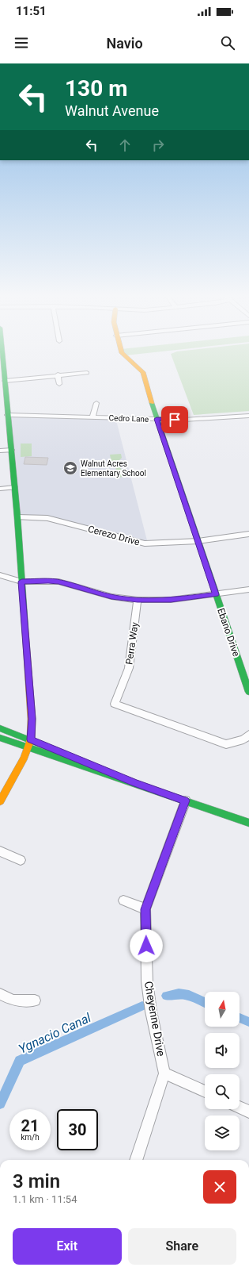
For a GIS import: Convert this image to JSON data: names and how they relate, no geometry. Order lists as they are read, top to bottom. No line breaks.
{"streets":{"street":["Cedro Lane","Cerezo Drive","Ebano Drive","Perra Way","Cheyenne Drive"]},"crossings":[["Cedro Lane","Ebano Drive"],["Cerezo Drive","Ebano Drive"]],"water":["Ygnacio Canal"],"places":{"school or university":["Walnut Acres Elementary School"]},"north":"top","page":{"status":"11:51","header":"Navio","turn":["130 m","Walnut Avenue"],"speed":"21 km/h","limit":"30","heading":["3 min","1.1 km · 11:54"],"buttons":["Exit","Share"]}}
